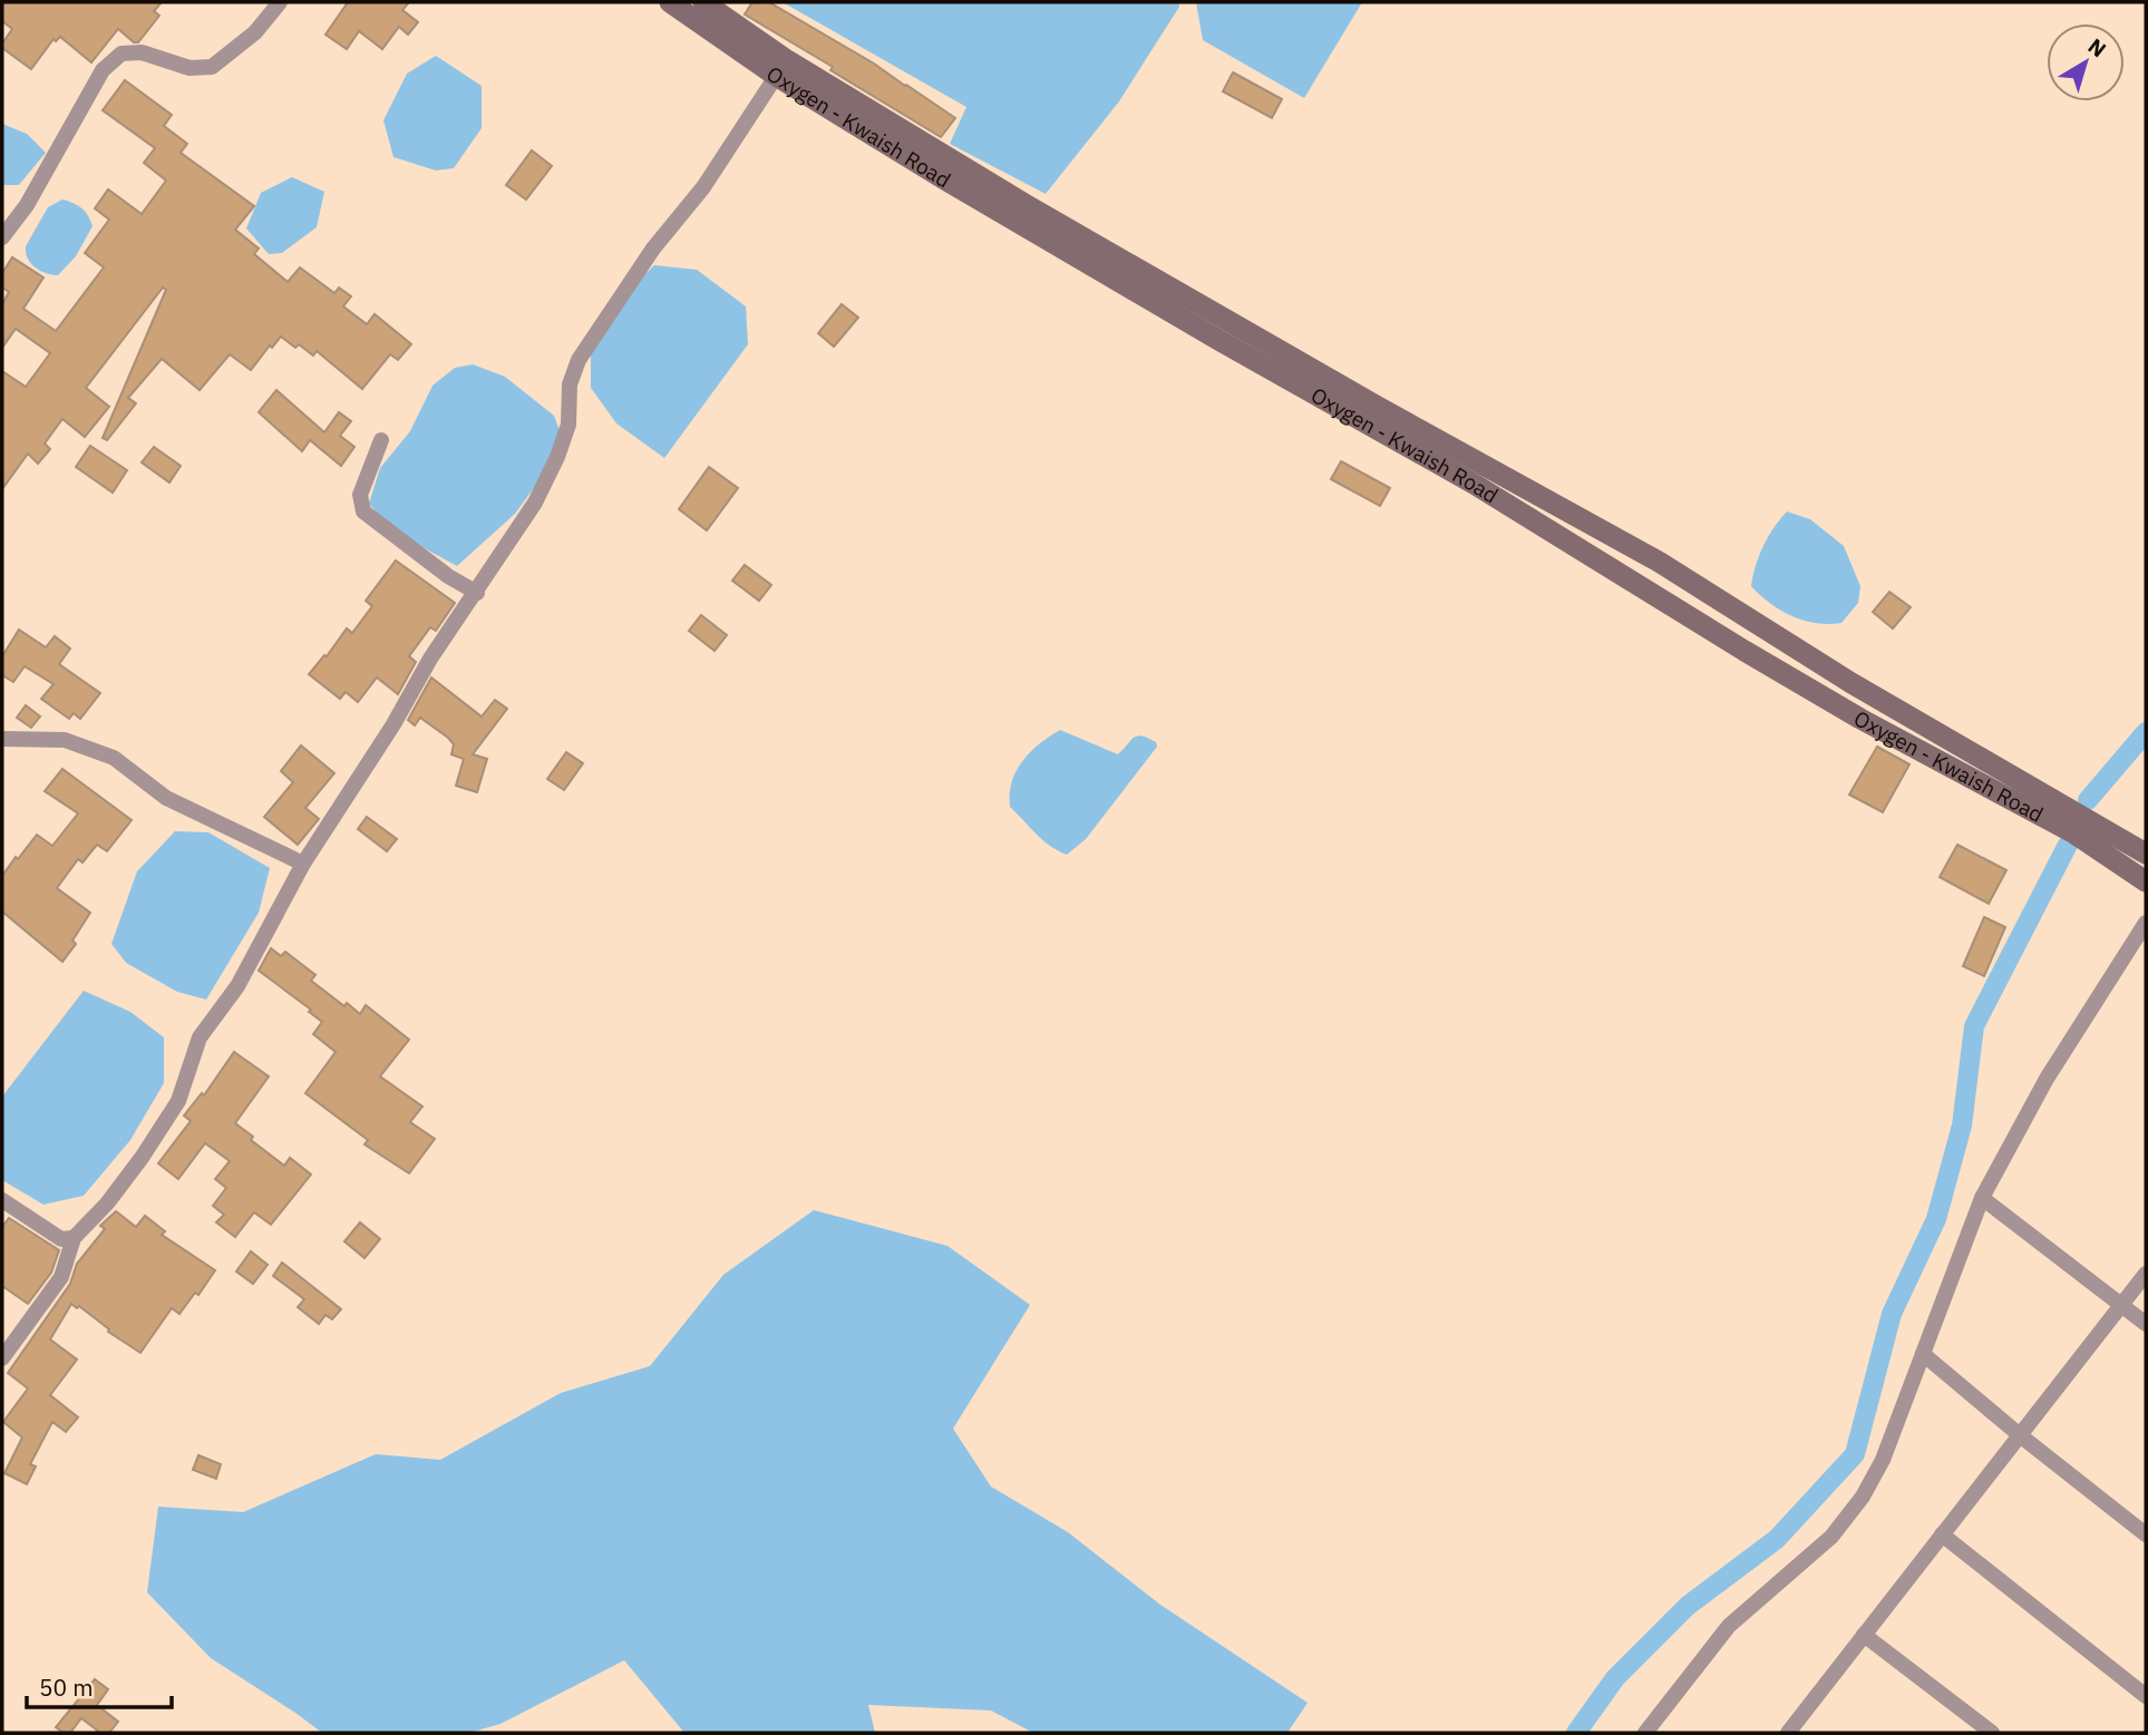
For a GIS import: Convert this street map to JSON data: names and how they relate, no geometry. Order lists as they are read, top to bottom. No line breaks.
{"streets":{"main road":["Oxygen - Kwaish Road"]},"scale_bar":"50 m","north":"top right"}
